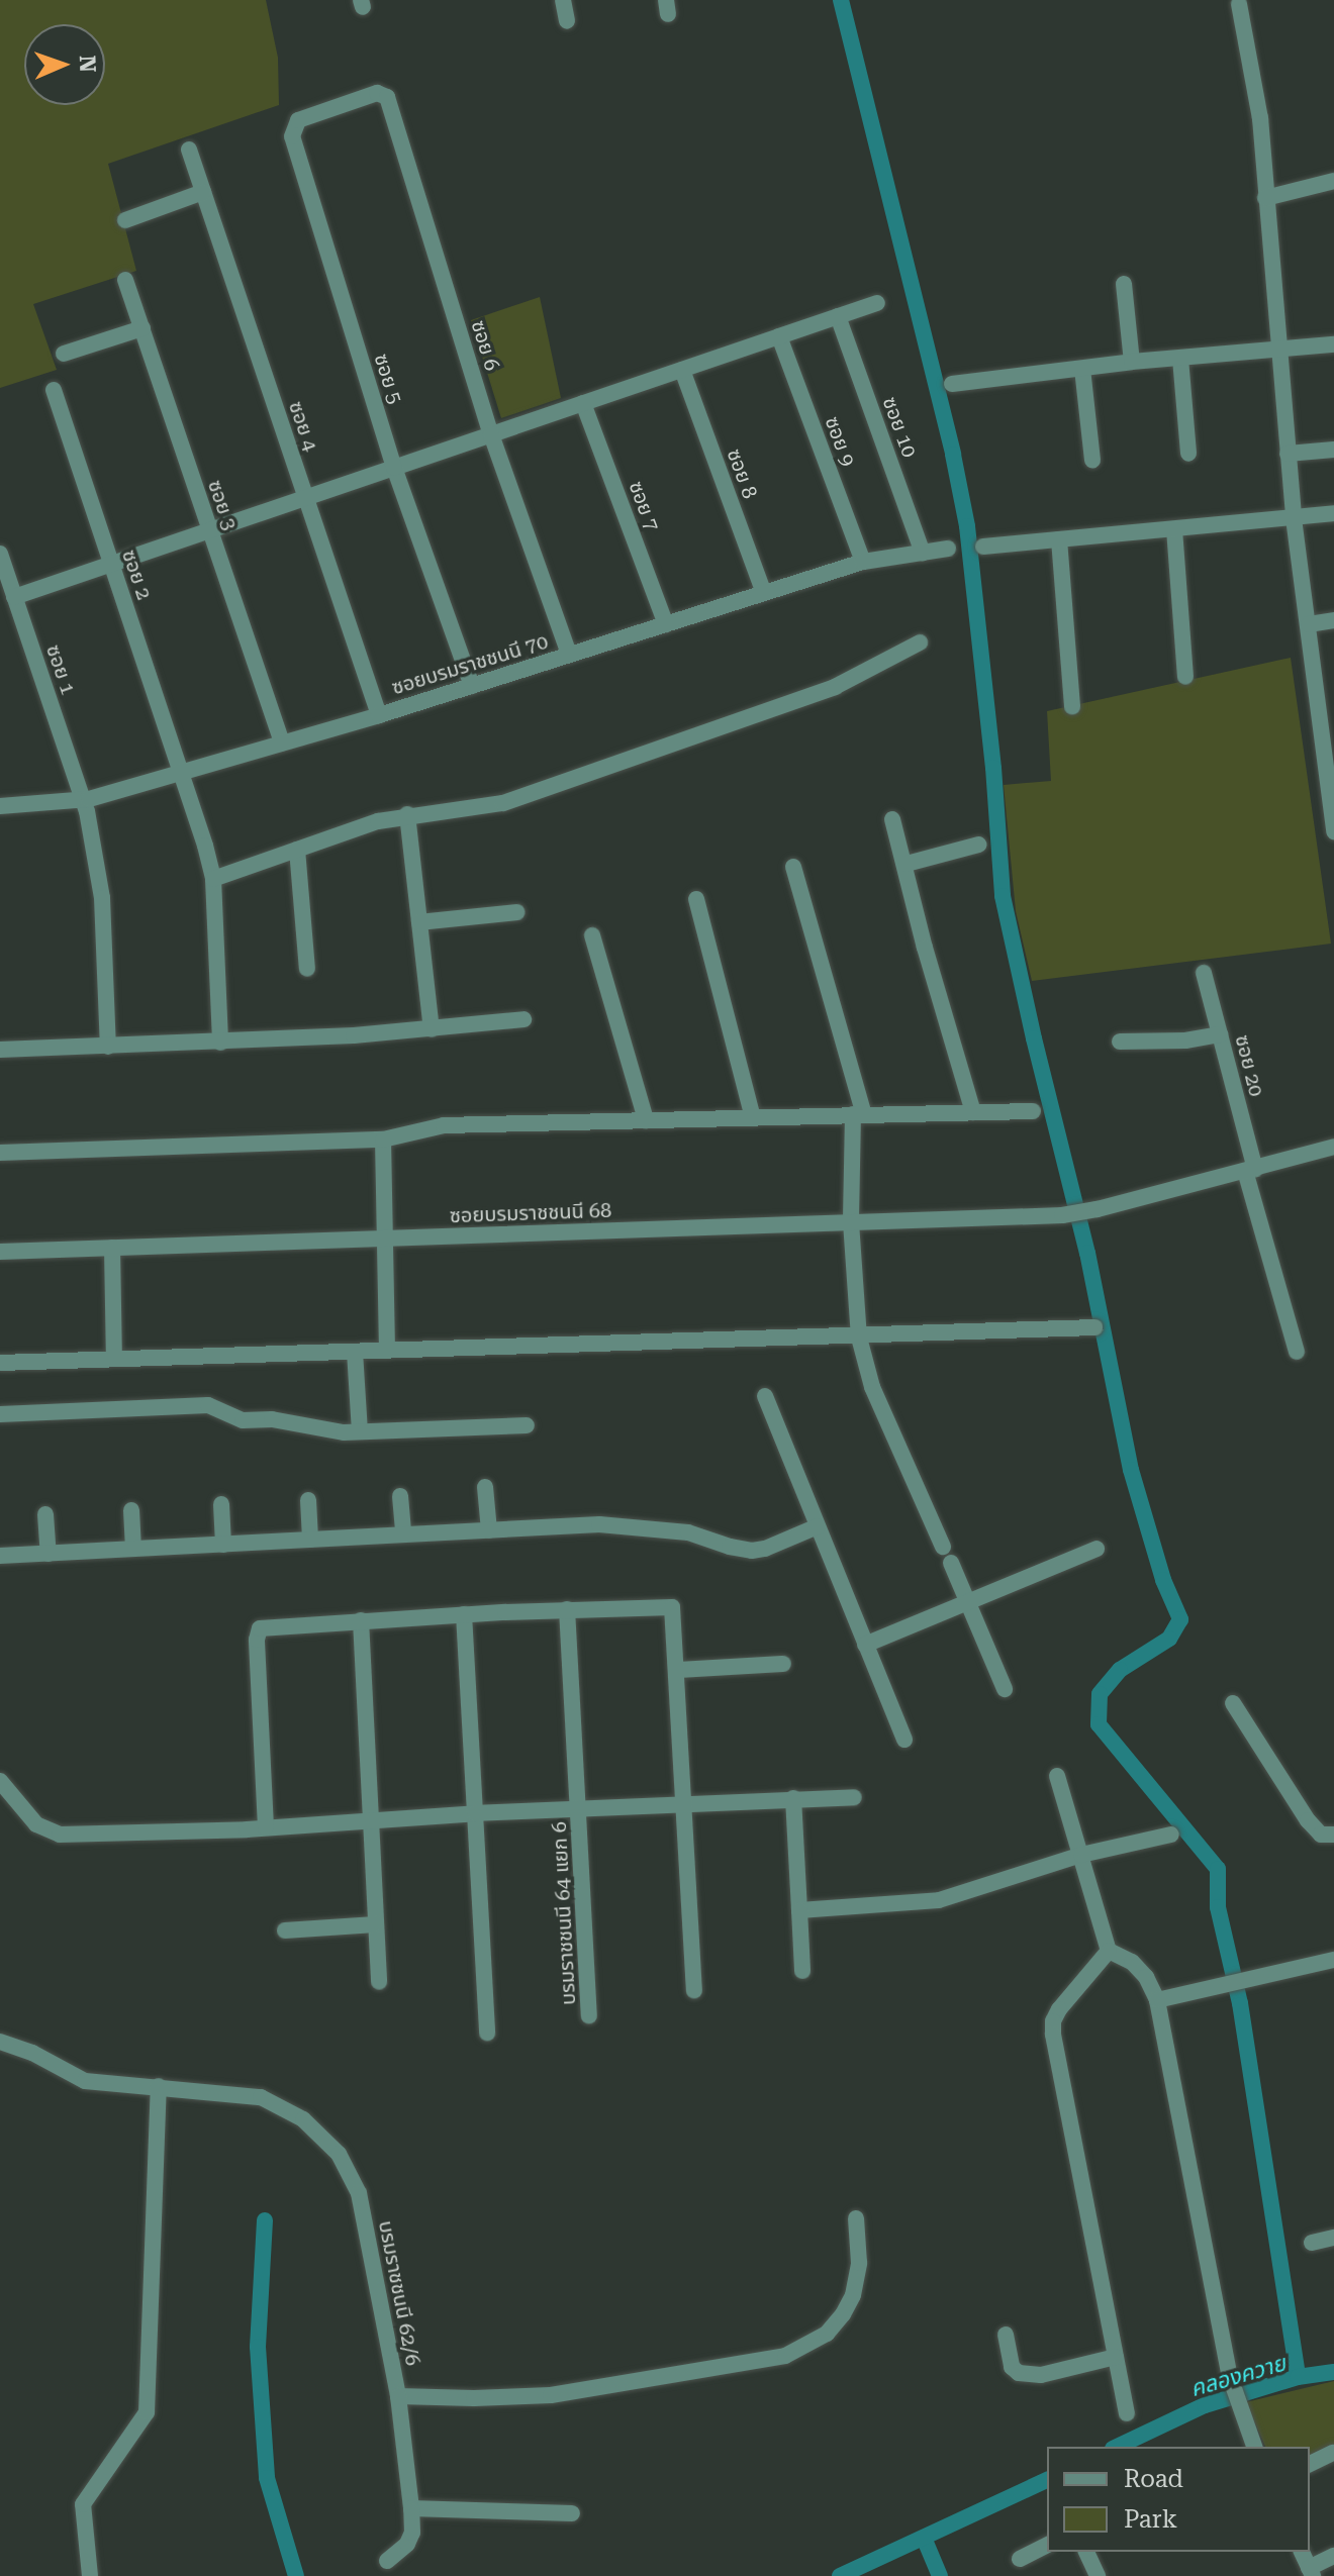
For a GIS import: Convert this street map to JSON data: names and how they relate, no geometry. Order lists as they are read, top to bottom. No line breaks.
{"streets":{"street":["ซอย 6","ซอย 5","ซอย 4","ซอย 10","ซอย 9","ซอย 8","ซอย 3","ซอย 7","ซอย 2","ซอยบรมราชชนนี 70","ซอย 1","ซอย 20","ซอยบรมราชชนนี 68","บรมราชชนนี 64 แยก 6","บรมราชชนนี 62/6"]},"crossings":[["ซอย 6","ซอย 5"],["ซอย 6","ซอยบรมราชชนนี 70"],["ซอย 5","ซอยบรมราชชนนี 70"],["ซอย 4","ซอยบรมราชชนนี 70"],["ซอย 10","ซอยบรมราชชนนี 70"],["ซอย 9","ซอยบรมราชชนนี 70"],["ซอย 8","ซอยบรมราชชนนี 70"],["ซอย 3","ซอยบรมราชชนนี 70"],["ซอย 7","ซอยบรมราชชนนี 70"],["ซอย 2","ซอยบรมราชชนนี 70"],["ซอยบรมราชชนนี 70","ซอย 1"],["ซอย 20","ซอยบรมราชชนนี 68"]],"water":["คลองควาย"],"legend":["Road","Park"],"north":"right"}
